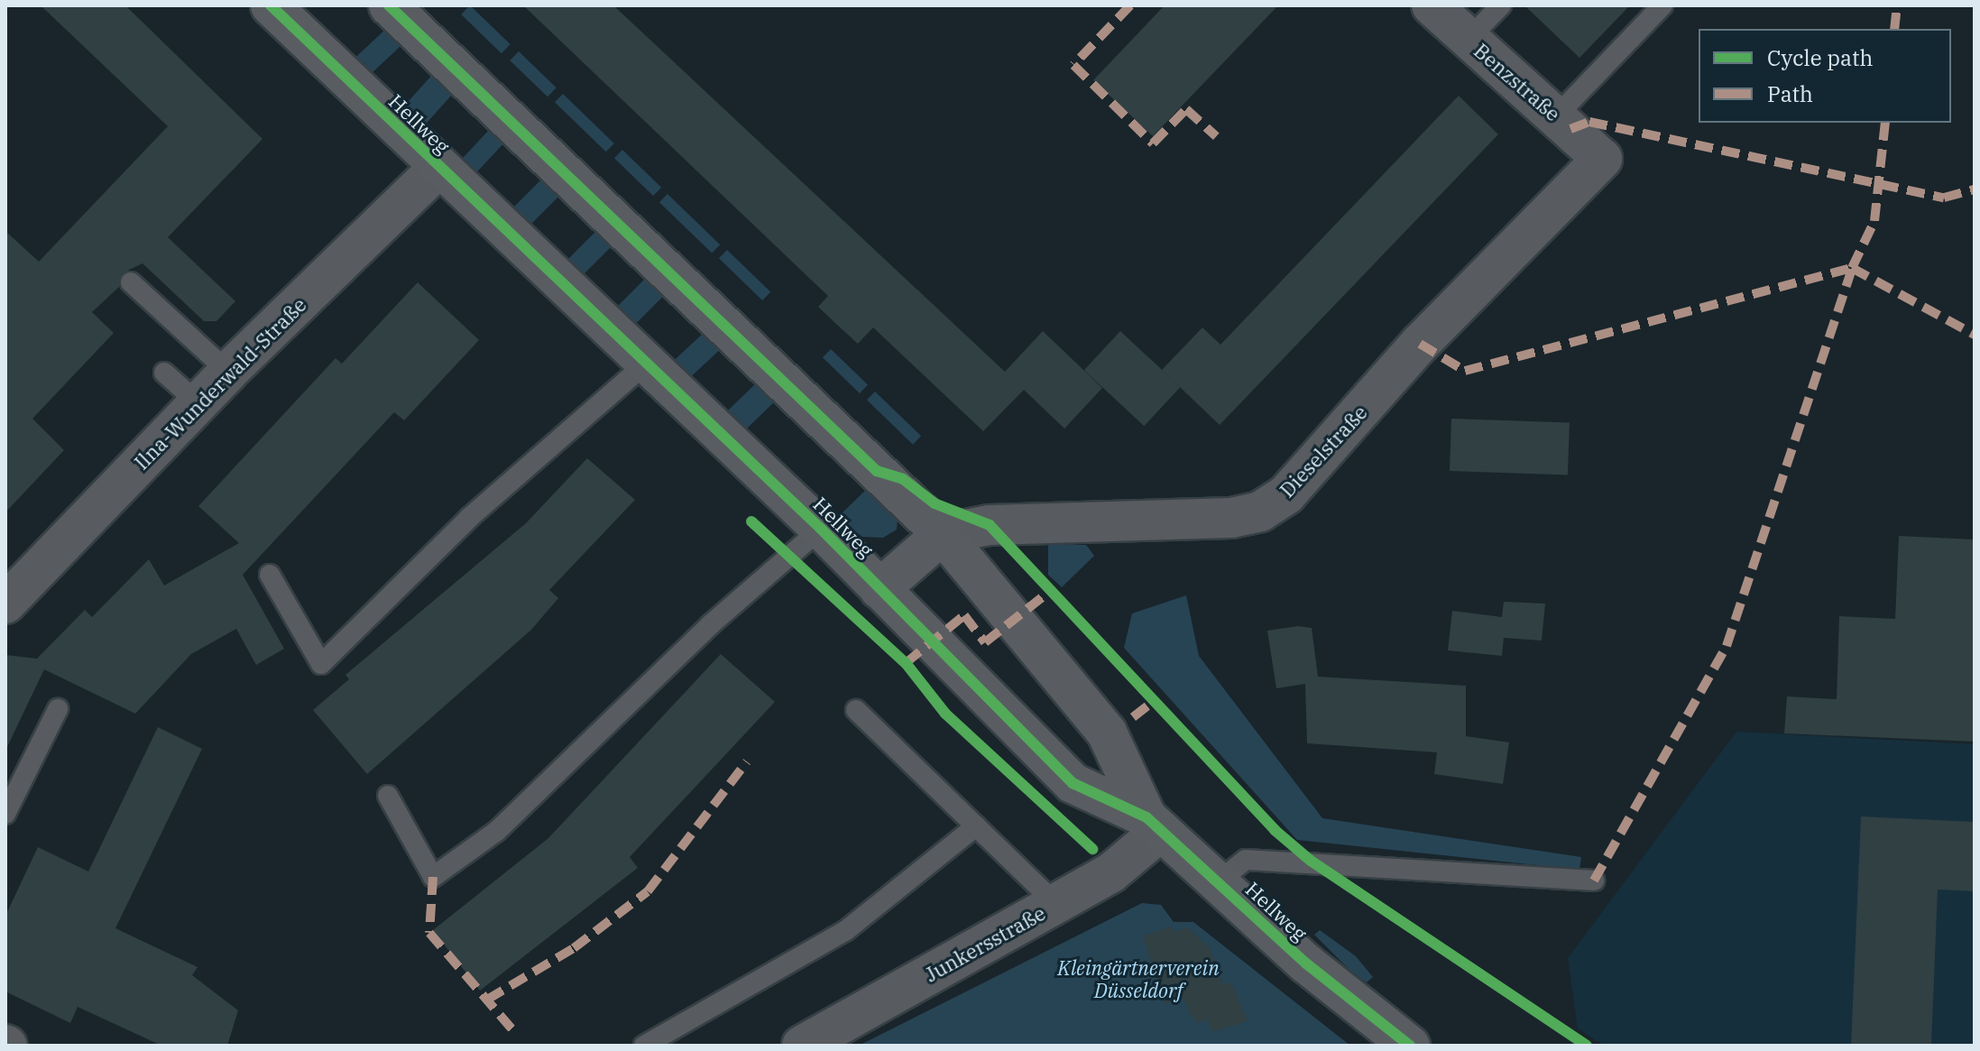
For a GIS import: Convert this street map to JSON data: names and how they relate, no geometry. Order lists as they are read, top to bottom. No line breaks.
{"streets":{"main road":["Hellweg"],"street":["Benzstraße","Ilna-Wunderwald-Straße","Dieselstraße","Junkersstraße"]},"crossings":[["Benzstraße","Dieselstraße"],["Hellweg","Ilna-Wunderwald-Straße"],["Hellweg","Dieselstraße"],["Hellweg","Junkersstraße"]],"parks":["Kleingärtnerverein Düsseldorf"],"legend":["Cycle path","Path"]}
